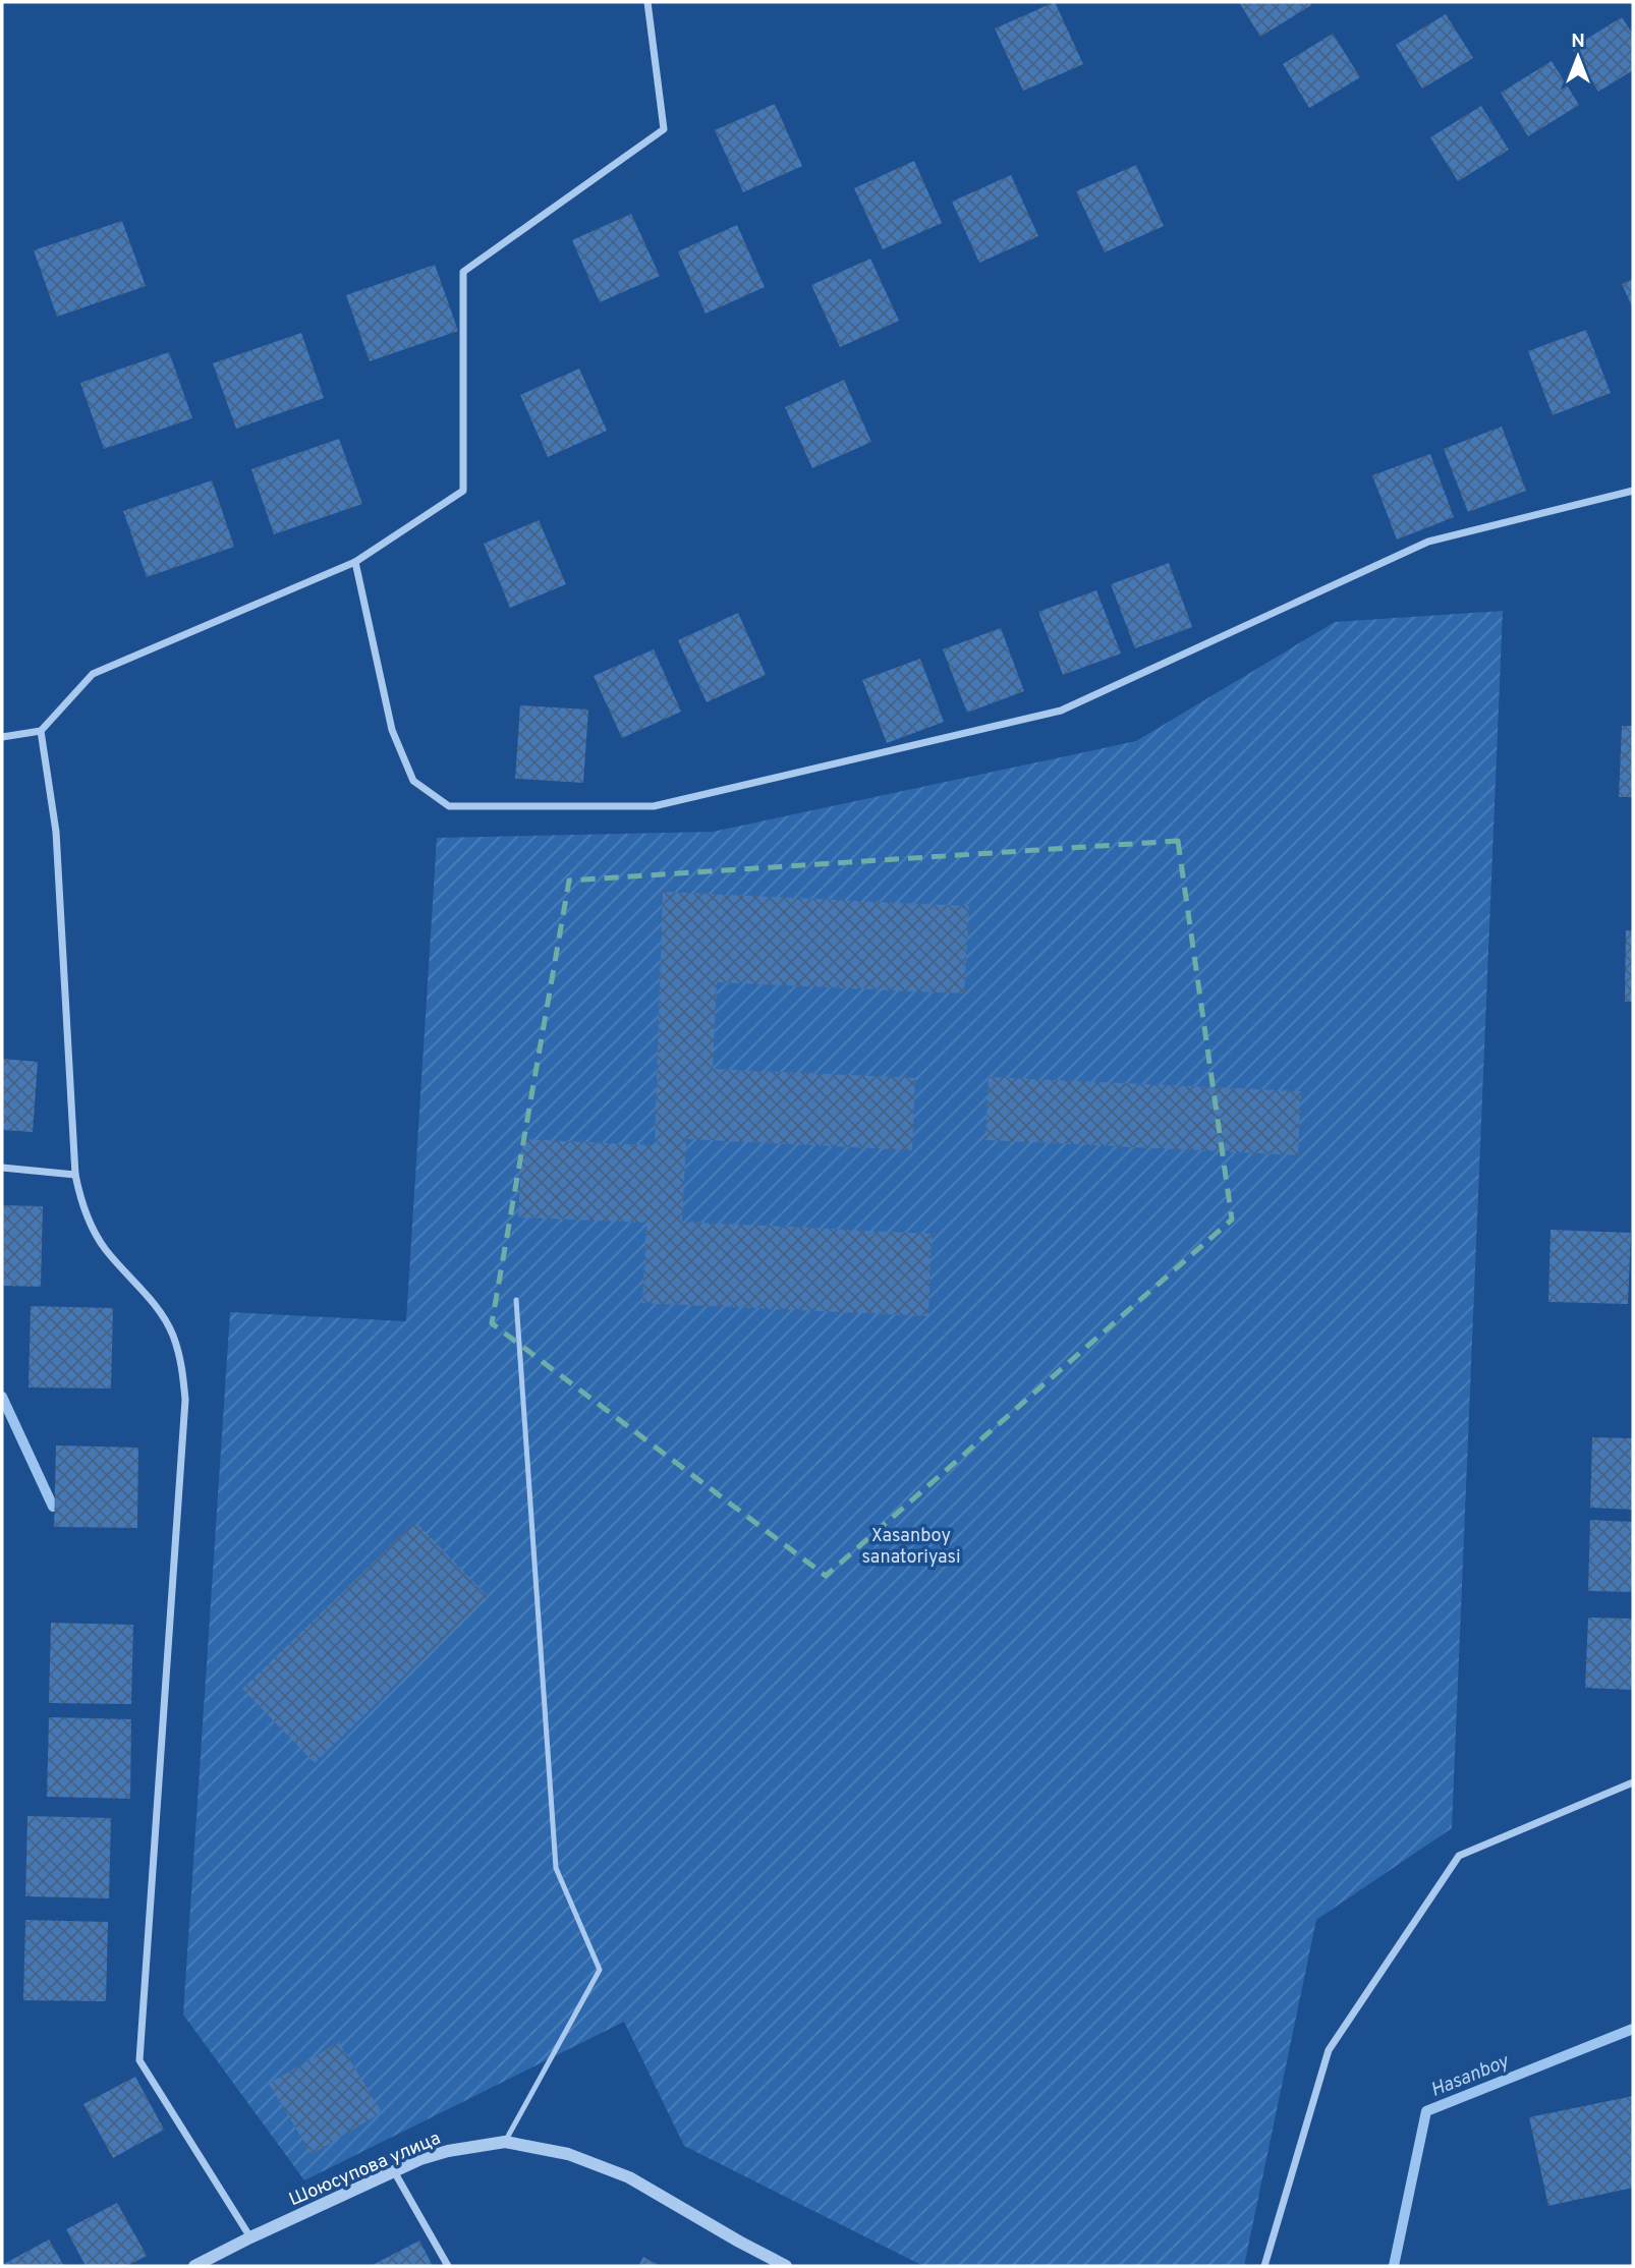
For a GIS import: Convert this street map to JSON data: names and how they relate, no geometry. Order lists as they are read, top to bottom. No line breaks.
{"streets":{"street":["Шоюсупова улица"]},"water":["Hasanboy"],"parks":["Xasanboy sanatoriyasi"],"north":"top"}
